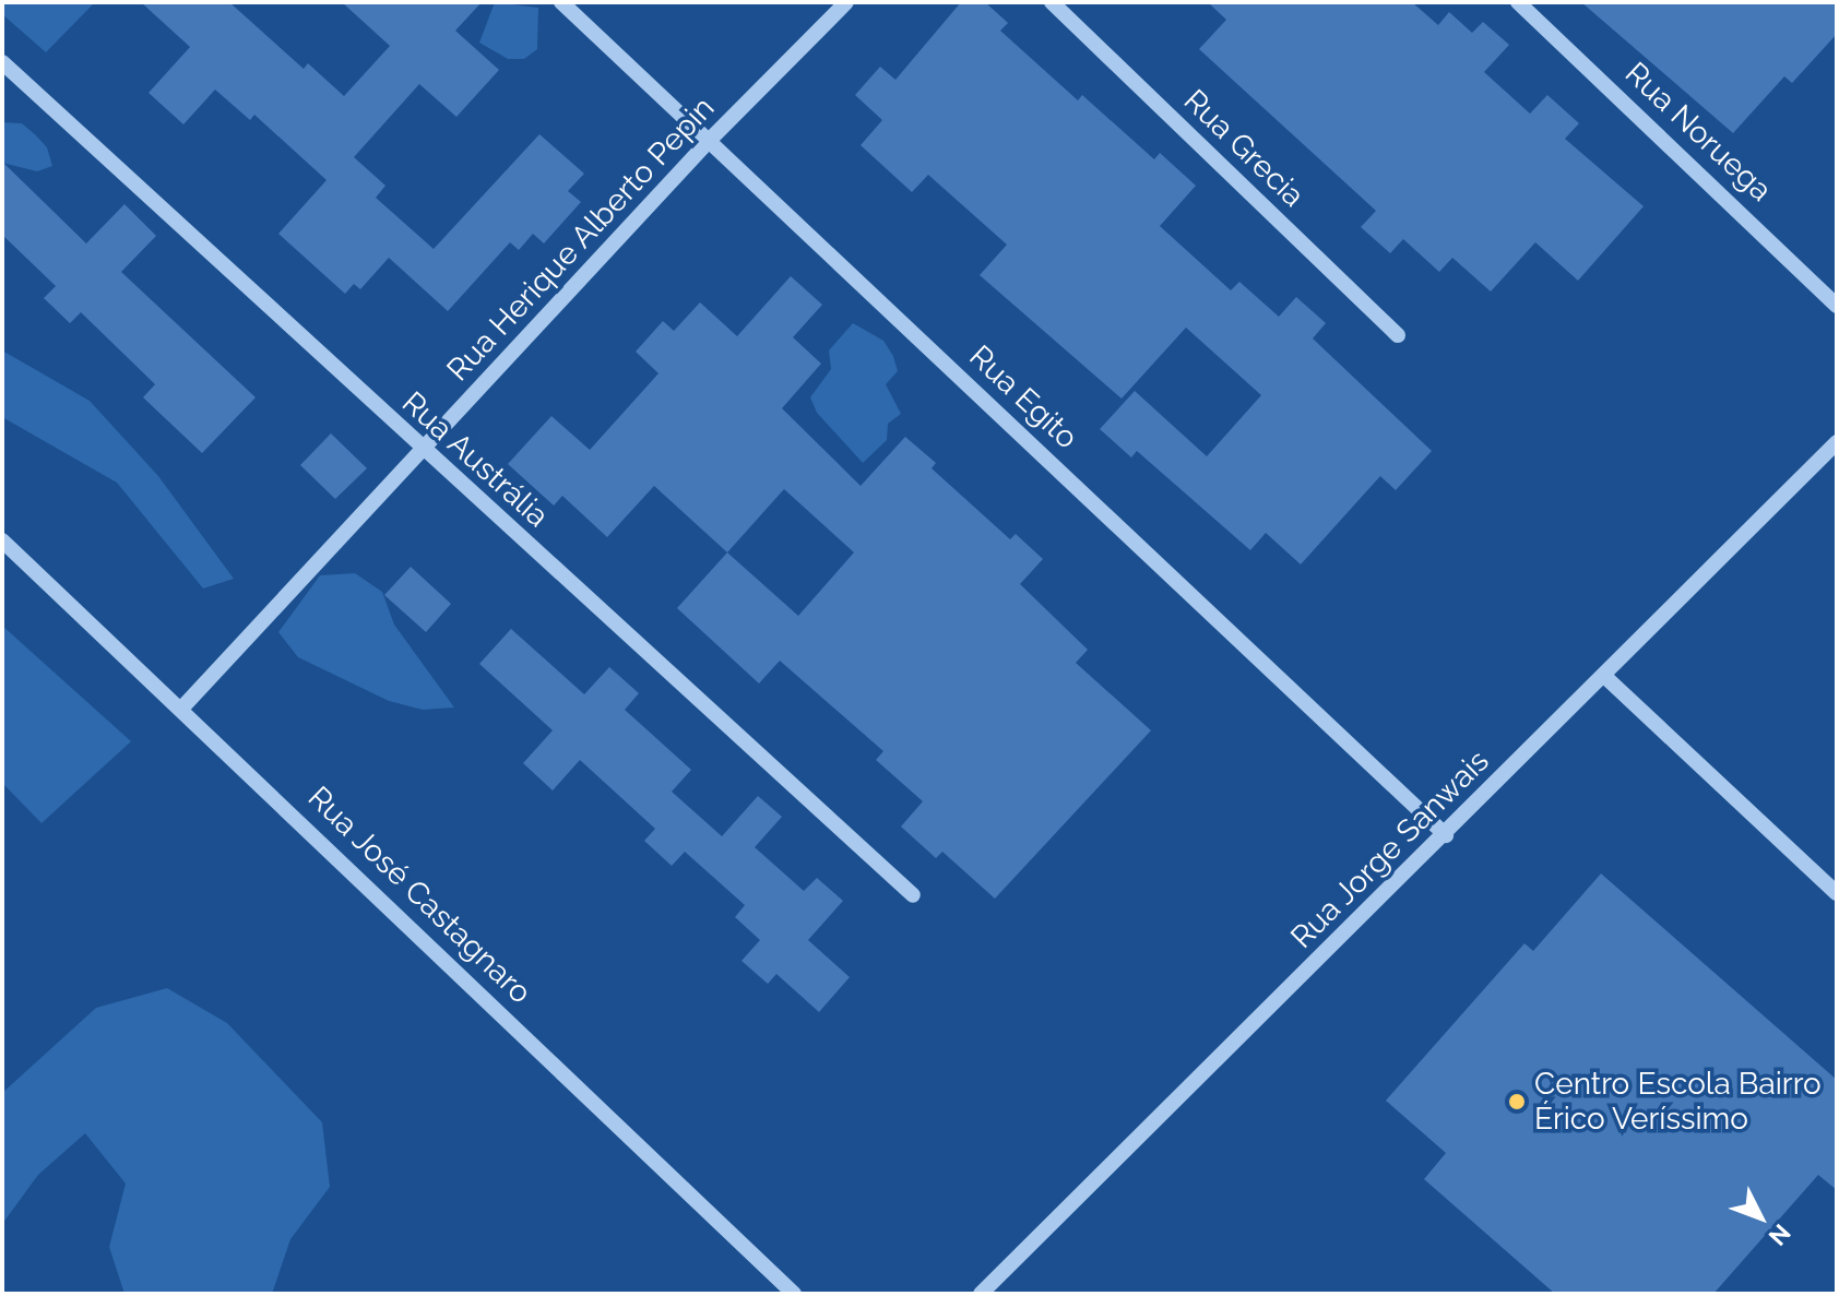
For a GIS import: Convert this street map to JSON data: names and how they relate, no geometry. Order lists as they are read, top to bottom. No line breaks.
{"streets":{"street":["Rua Noruega","Rua Grecia","Rua Herique Alberto Pepin","Rua Egito","Rua Austrália","Rua Jorge Sanwais","Rua José Castagnaro"]},"crossings":[["Rua Herique Alberto Pepin","Rua Egito"],["Rua Herique Alberto Pepin","Rua Austrália"],["Rua Herique Alberto Pepin","Rua José Castagnaro"],["Rua Egito","Rua Jorge Sanwais"]],"places":["Centro Escola Bairro Érico Veríssimo"],"north":"bottom right"}
